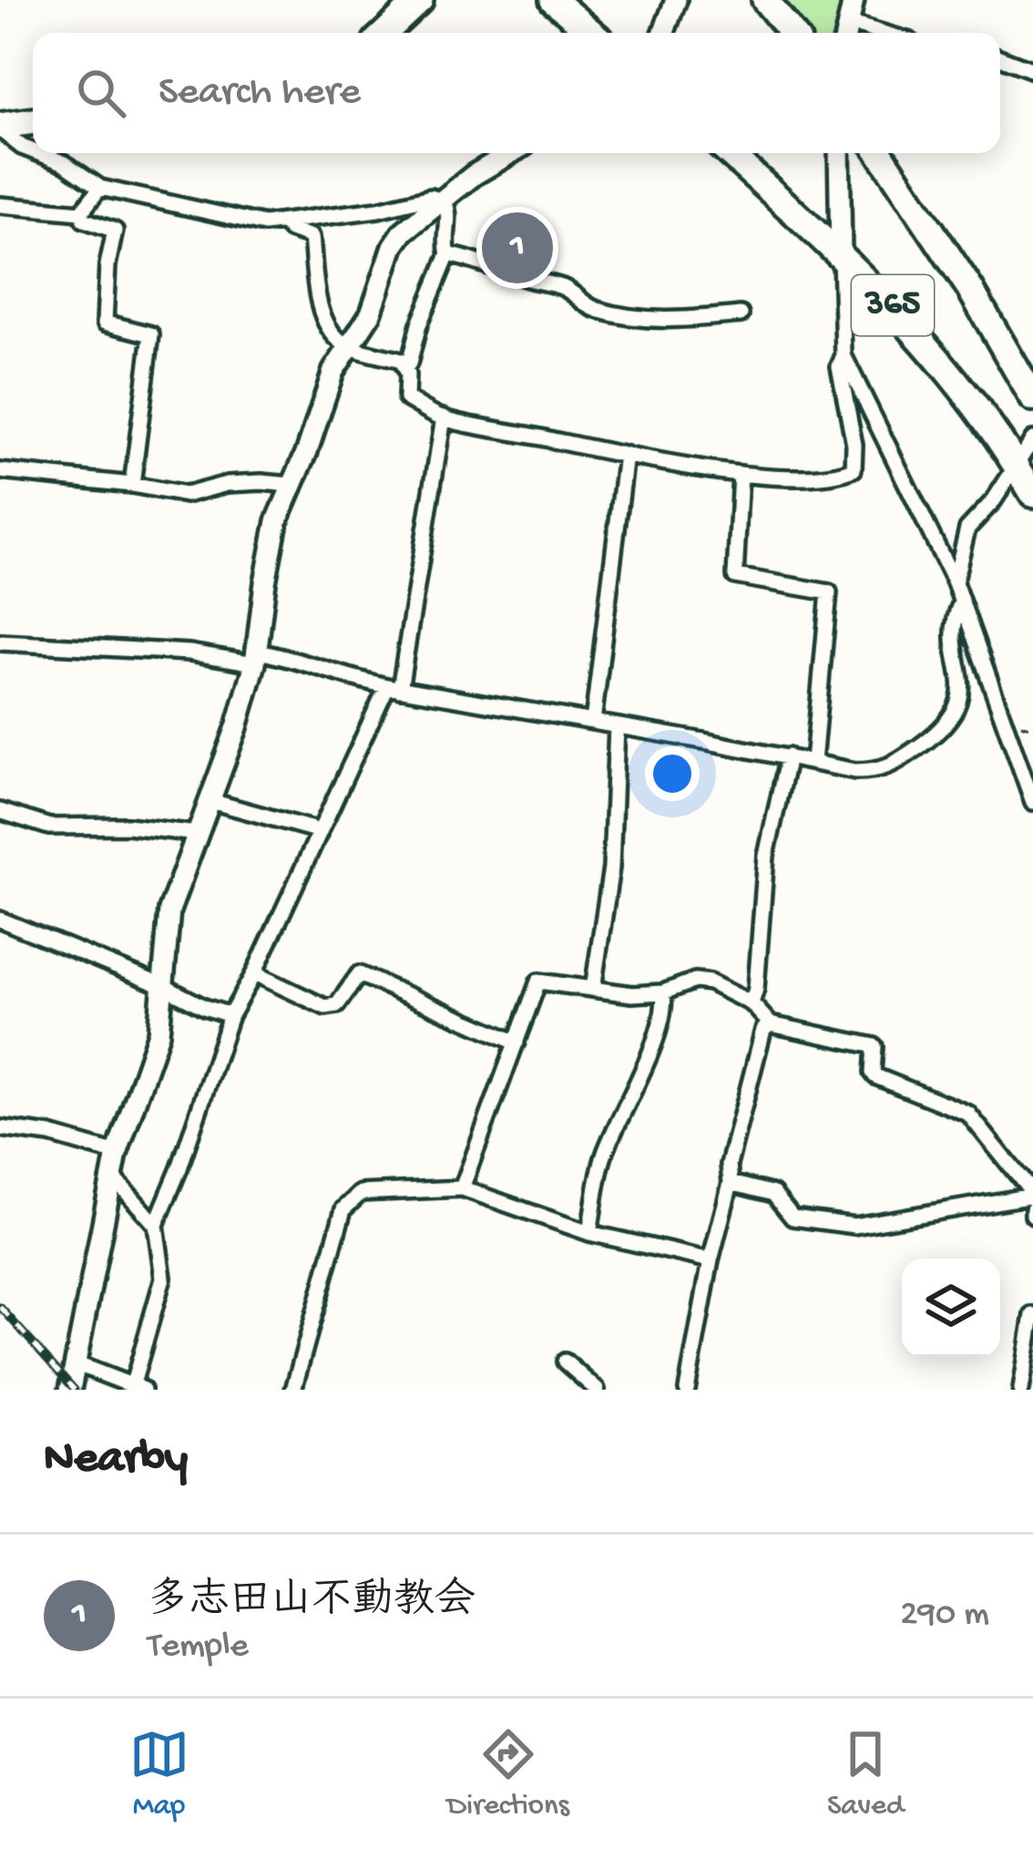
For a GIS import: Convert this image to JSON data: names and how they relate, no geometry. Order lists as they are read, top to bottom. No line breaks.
{"streets":{"highway":["365"]},"page":{"search":"Search here","pins":"1","heading":"Nearby","list":[{"mark":"1","name":"多志田山不動教会","note":"Temple","value":"290 m"}],"nav":["Map","Directions","Saved"]}}
